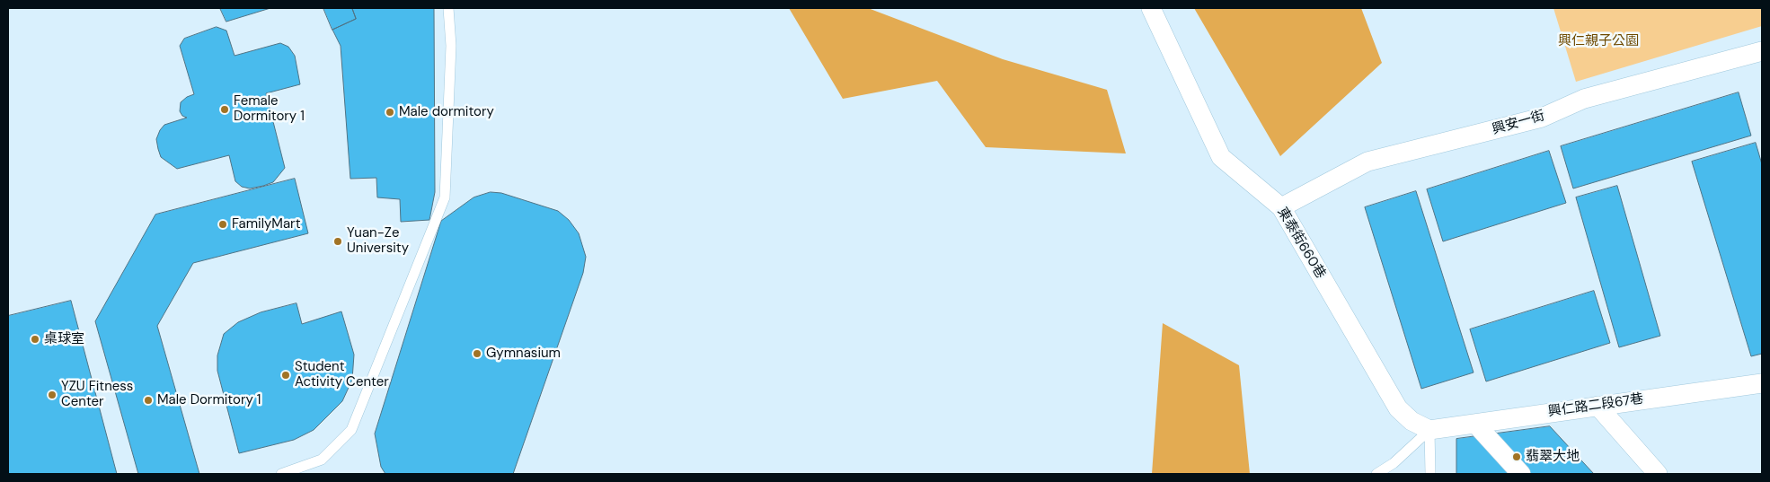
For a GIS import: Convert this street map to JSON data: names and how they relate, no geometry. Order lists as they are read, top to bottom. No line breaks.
{"streets":{"street":["興安一街","東泰街660巷","興仁路二段67巷"]},"crossings":[["興安一街","東泰街660巷"],["東泰街660巷","興仁路二段67巷"]],"parks":["興仁親子公園"],"places":["Female Dormitory 1","Male dormitory","FamilyMart","Yuan-Ze University","桌球室","Gymnasium","Student Activity Center","YZU Fitness Center","Male Dormitory 1","翡翠大地"]}
